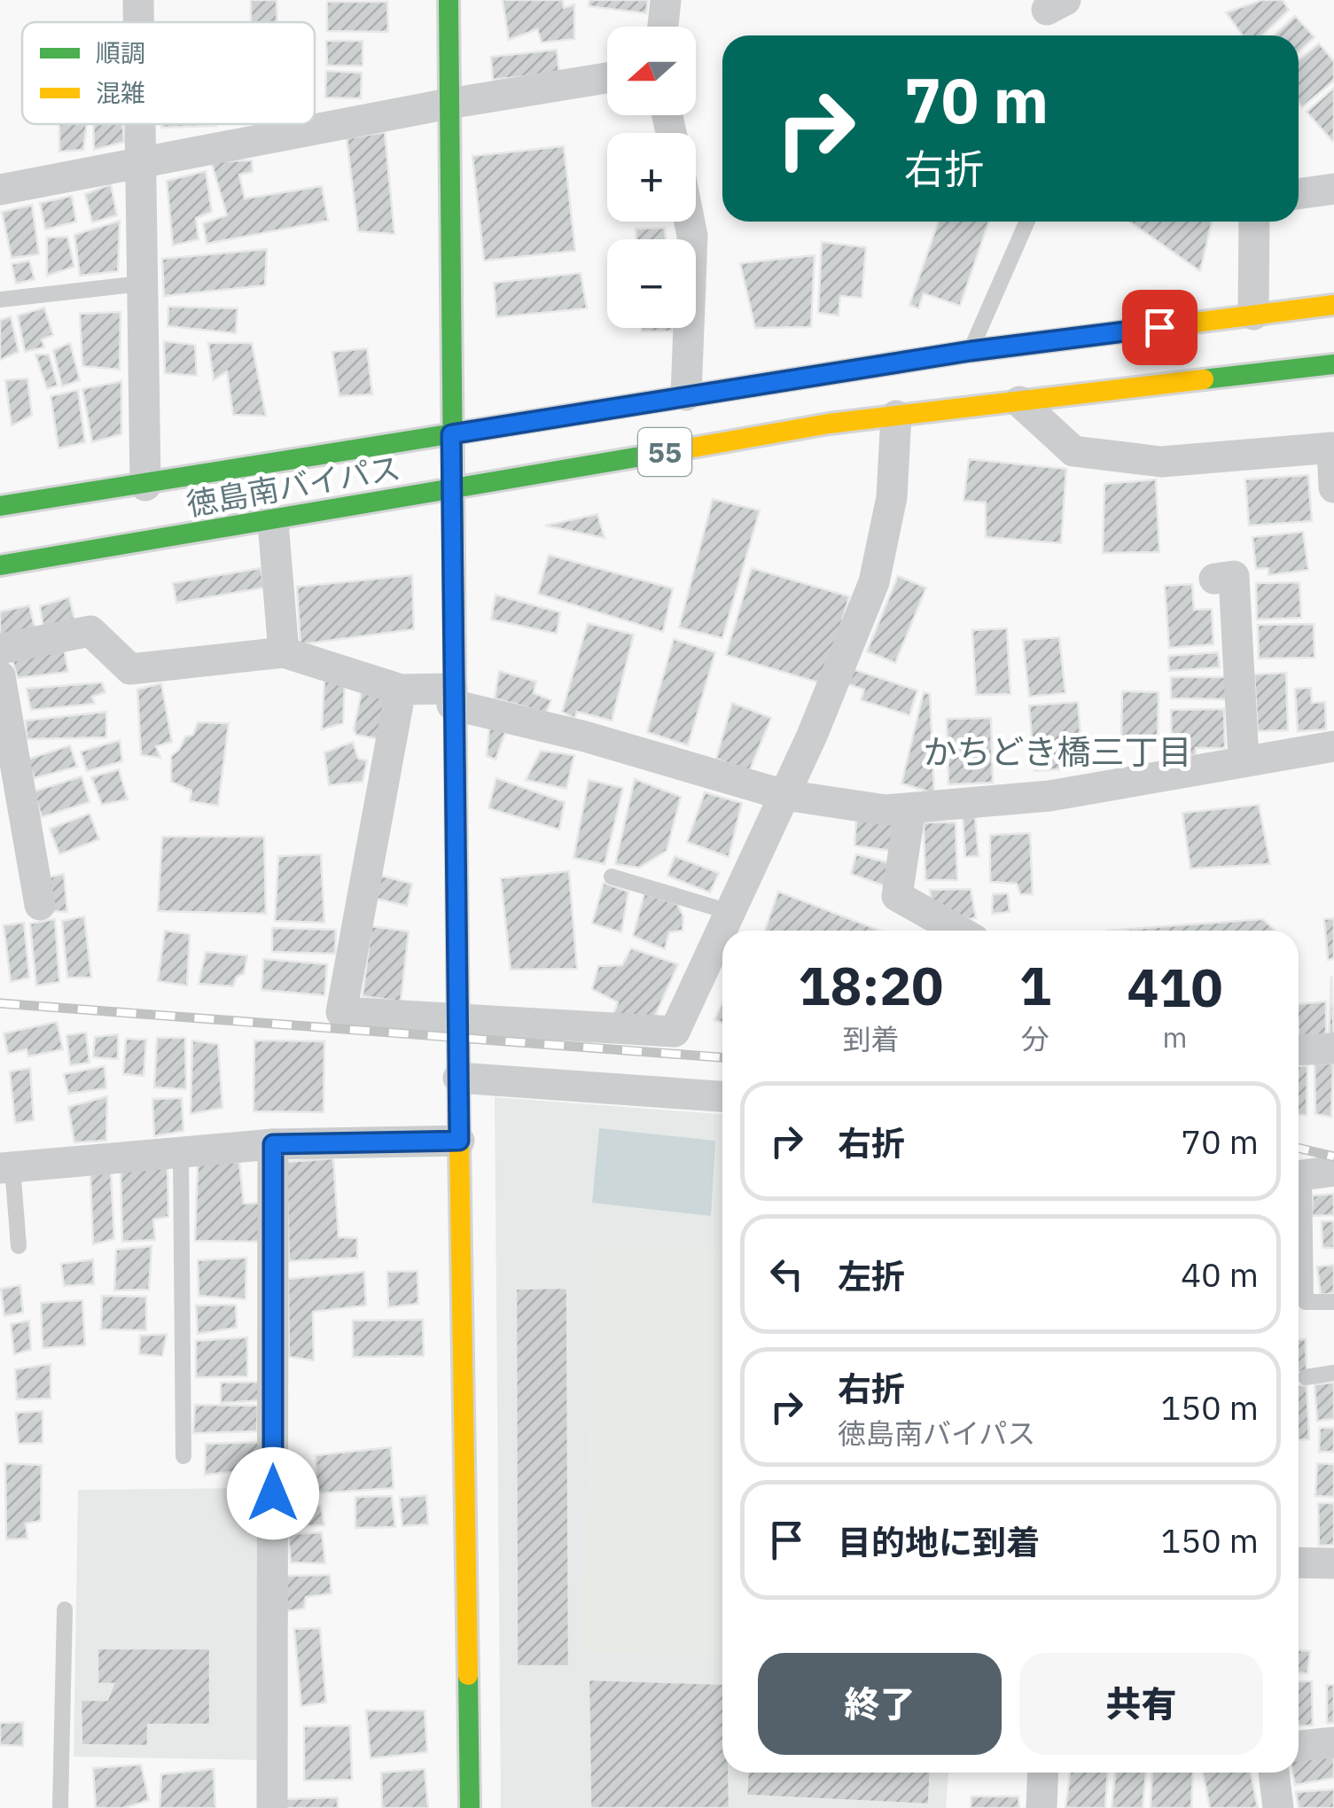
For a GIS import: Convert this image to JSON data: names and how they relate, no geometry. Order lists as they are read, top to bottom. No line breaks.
{"streets":{"main road":["55","徳島南バイパス"]},"districts":["かちどき橋三丁目"],"legend":["順調","混雑"],"north":"left","page":{"map_buttons":["+","−"],"turn":["70 m","右折"],"eta":["18:20","到着","1","分","410","m"],"list":[{"name":"右折","value":"70 m"},{"name":"左折","value":"40 m"},{"name":"右折","note":"徳島南バイパス","value":"150 m"},{"name":"目的地に到着","value":"150 m"}],"buttons":["終了","共有"]}}
